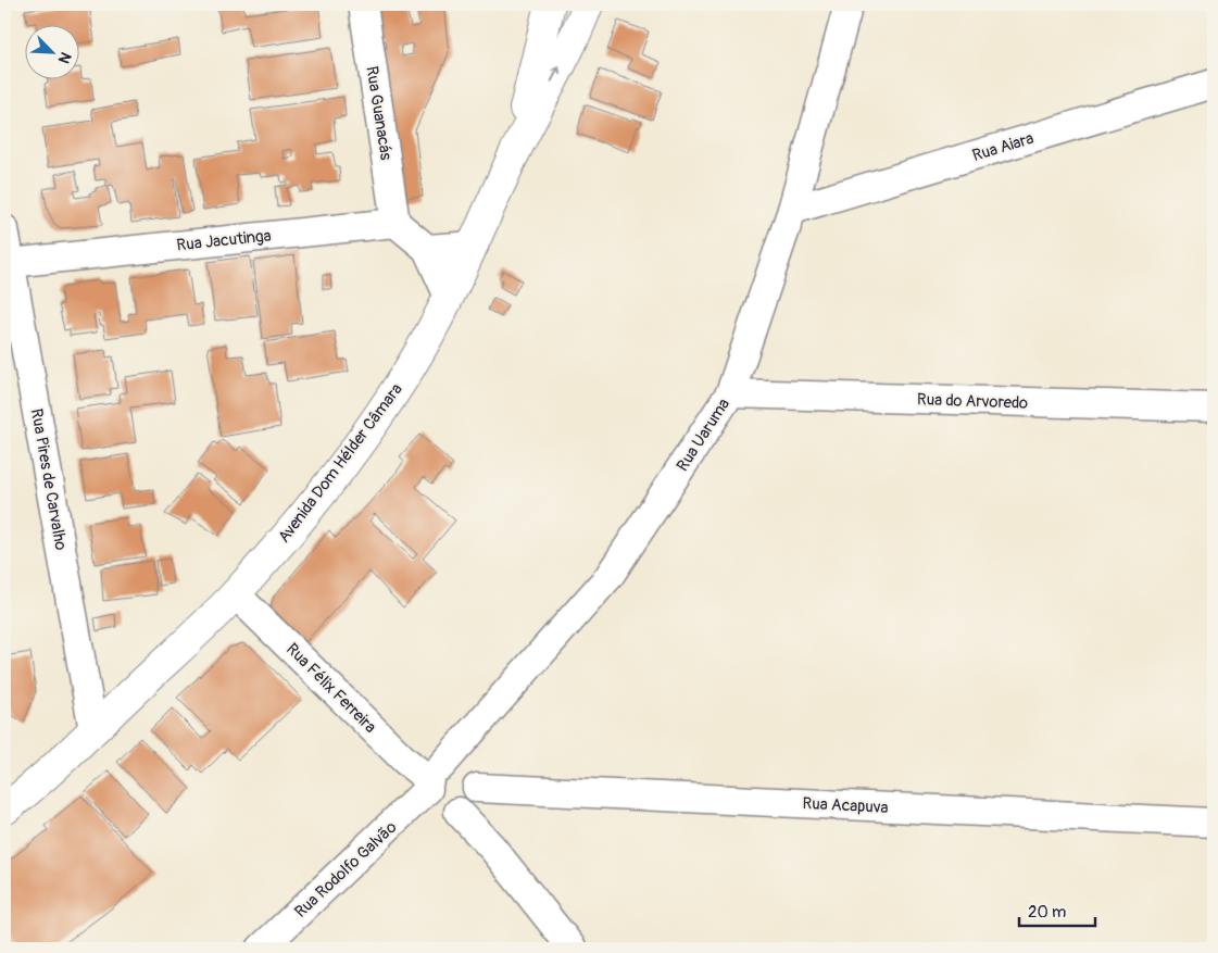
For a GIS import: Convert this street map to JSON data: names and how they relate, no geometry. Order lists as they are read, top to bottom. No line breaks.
{"streets":{"main road":["Avenida Dom Hélder Câmara"],"street":["Rua Guanacás","Rua Aiara","Rua Jacutinga","Rua do Arvoredo","Rua Uaruma","Rua Pires de Carvalho","Rua Félix Ferreira","Rua Acapuva","Rua Rodolfo Galvão"]},"crossings":[["Rua Guanacás","Rua Jacutinga"],["Rua Aiara","Rua Uaruma"],["Rua Jacutinga","Rua Pires de Carvalho"],["Rua do Arvoredo","Rua Uaruma"],["Rua Uaruma","Rua Félix Ferreira"],["Rua Uaruma","Rua Acapuva"],["Rua Uaruma","Rua Rodolfo Galvão"],["Avenida Dom Hélder Câmara","Rua Pires de Carvalho"],["Avenida Dom Hélder Câmara","Rua Félix Ferreira"],["Rua Félix Ferreira","Rua Acapuva"],["Rua Félix Ferreira","Rua Rodolfo Galvão"],["Rua Acapuva","Rua Rodolfo Galvão"]],"scale_bar":"20 m","north":"bottom right"}
